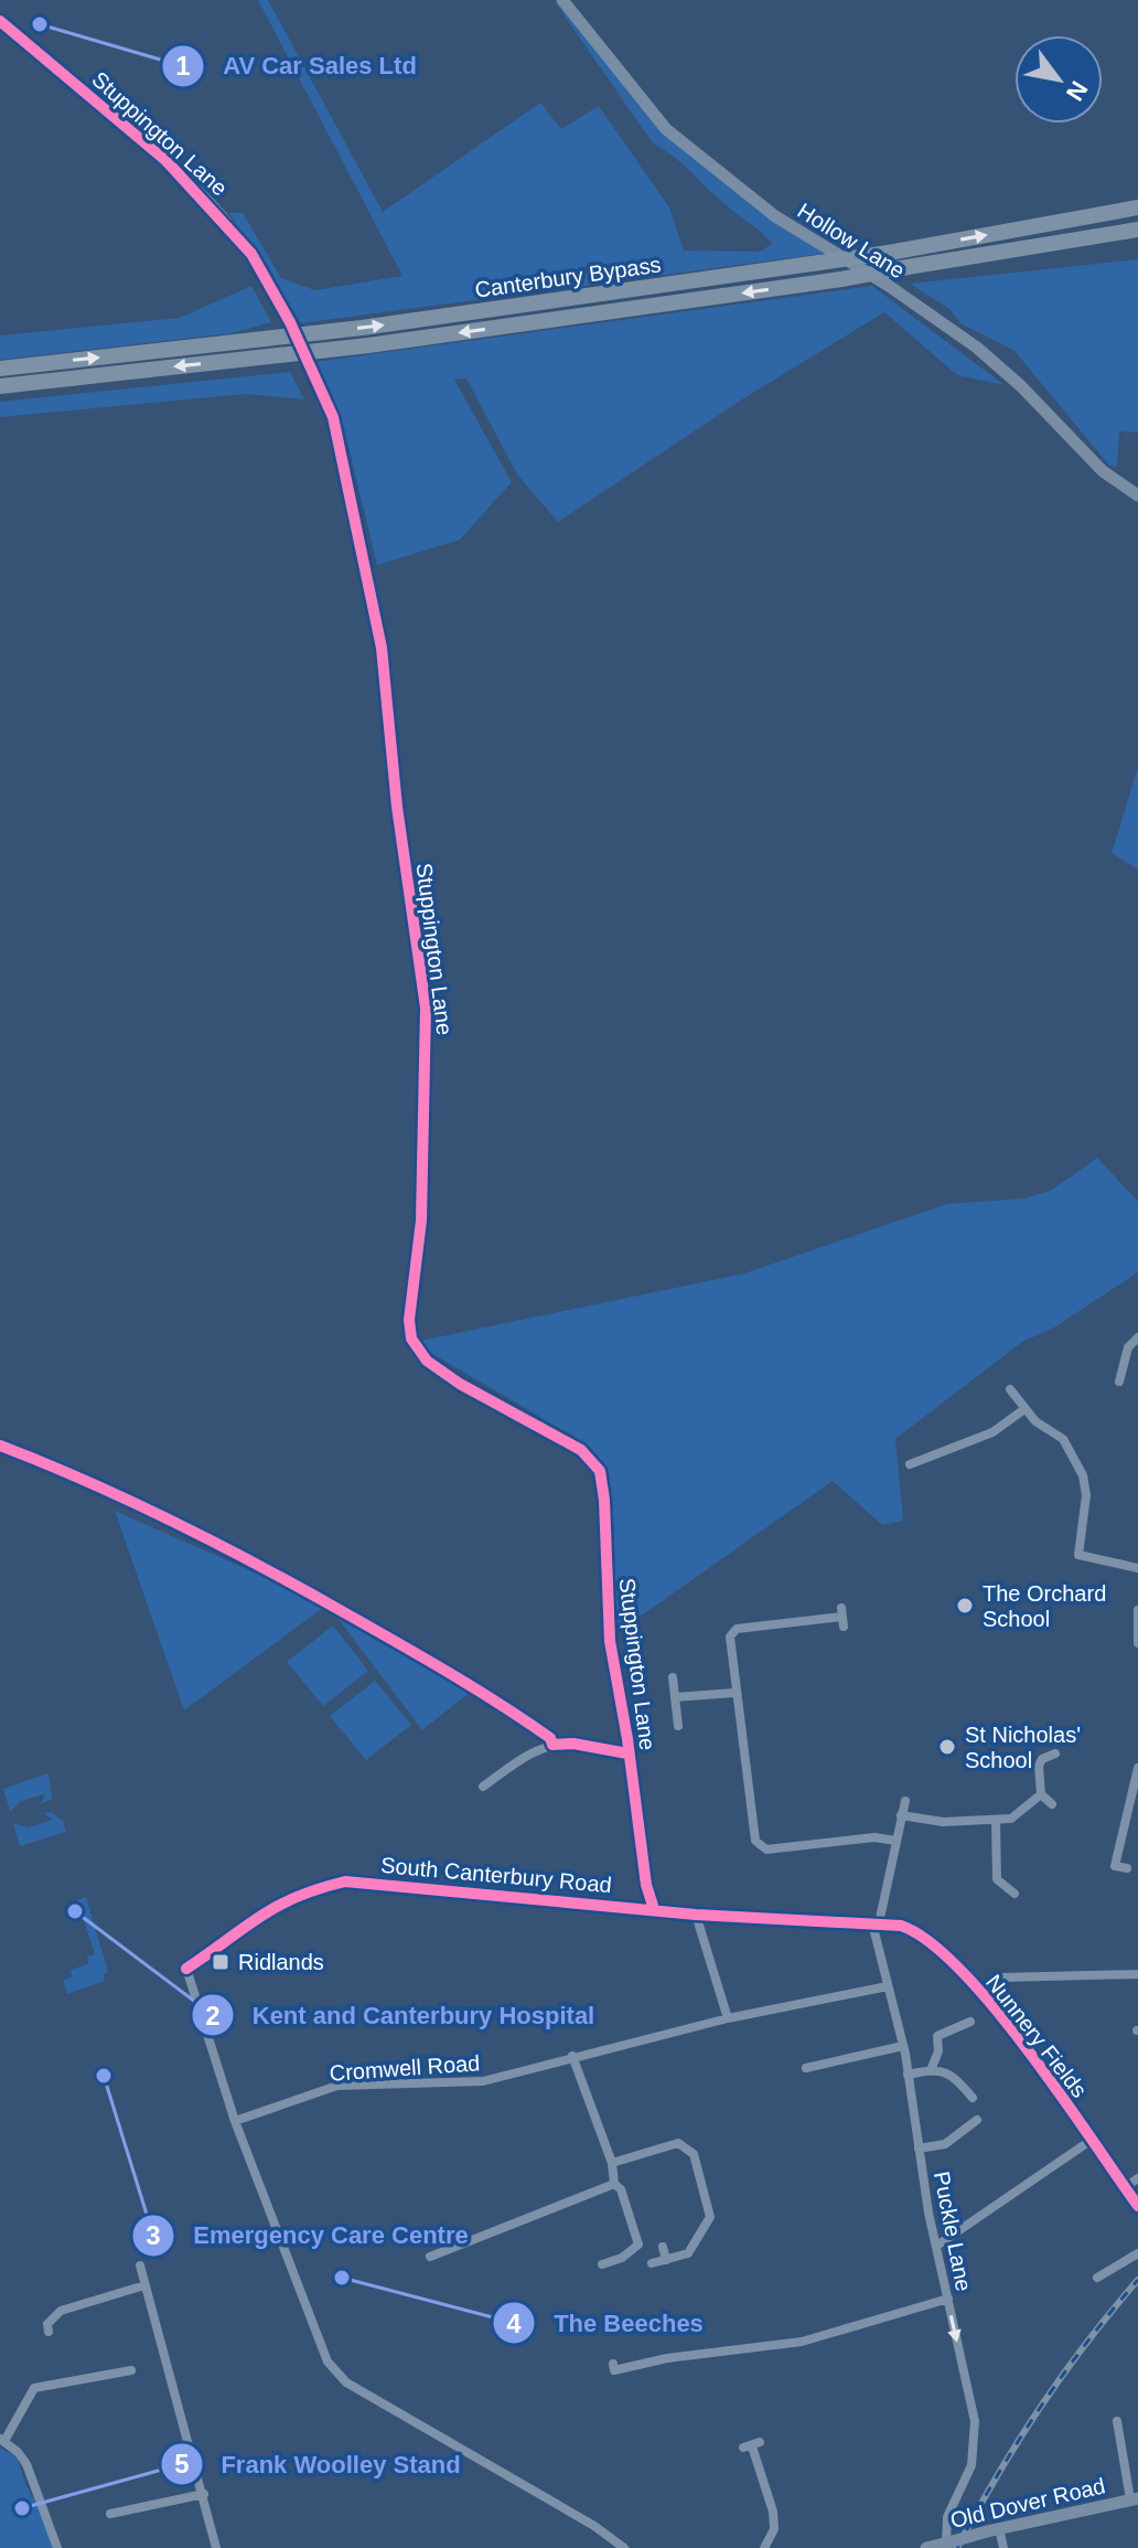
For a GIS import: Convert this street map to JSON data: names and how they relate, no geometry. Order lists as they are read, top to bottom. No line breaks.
{"streets":{"highway":["Canterbury Bypass"],"street":["Stuppington Lane","Hollow Lane","South Canterbury Road","Nunnery Fields","Cromwell Road","Puckle Lane","Old Dover Road"]},"crossings":[["Stuppington Lane","South Canterbury Road"],["South Canterbury Road","Nunnery Fields"],["South Canterbury Road","Cromwell Road"],["South Canterbury Road","Puckle Lane"],["Nunnery Fields","Puckle Lane"],["Cromwell Road","Puckle Lane"],["Puckle Lane","Old Dover Road"]],"one_way":["Puckle Lane"],"places":{"other":["AV Car Sales Ltd","The Orchard School","St Nicholas' School","Kent and Canterbury Hospital","Emergency Care Centre","The Beeches","Frank Woolley Stand"],"transit":["Ridlands"]},"north":"bottom right"}
